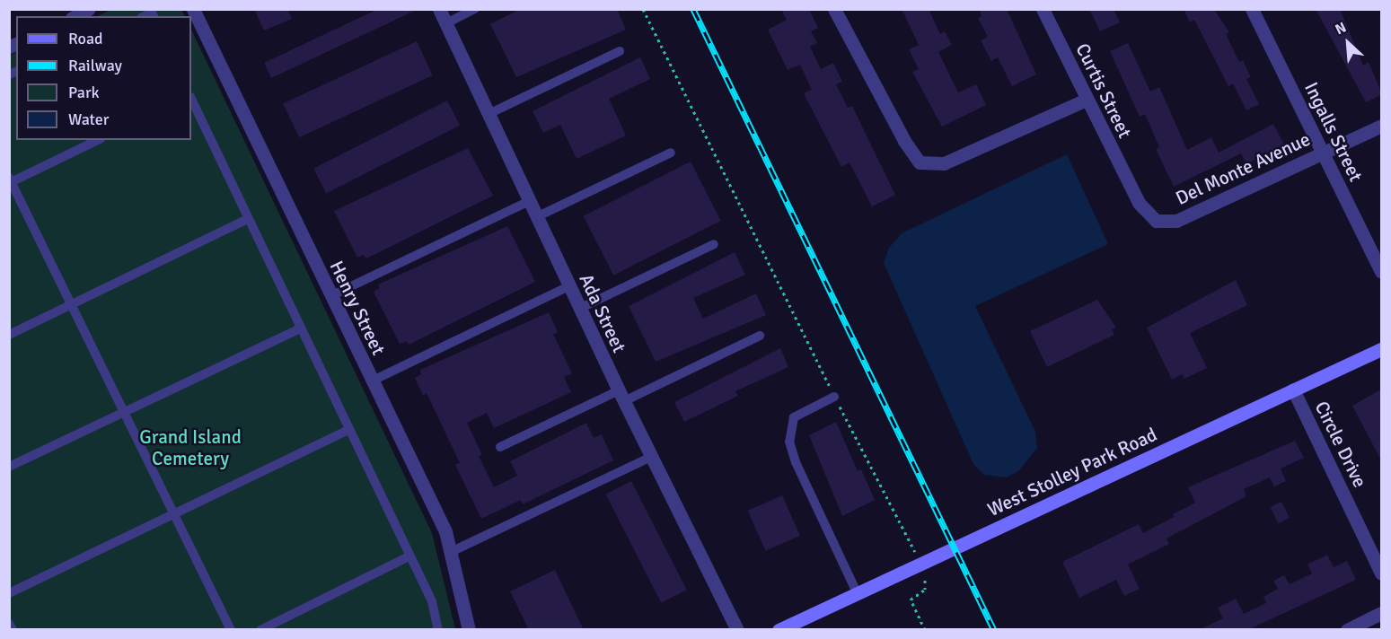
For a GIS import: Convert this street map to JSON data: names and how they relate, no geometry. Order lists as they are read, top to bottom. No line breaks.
{"streets":{"main road":["West Stolley Park Road"],"street":["Curtis Street","Ingalls Street","Del Monte Avenue","Henry Street","Ada Street","Circle Drive"]},"crossings":[["Curtis Street","Del Monte Avenue"],["Ingalls Street","Del Monte Avenue"],["Circle Drive","West Stolley Park Road"]],"parks":["Grand Island Cemetery"],"legend":["Road","Railway","Park","Water"],"north":"top left"}
